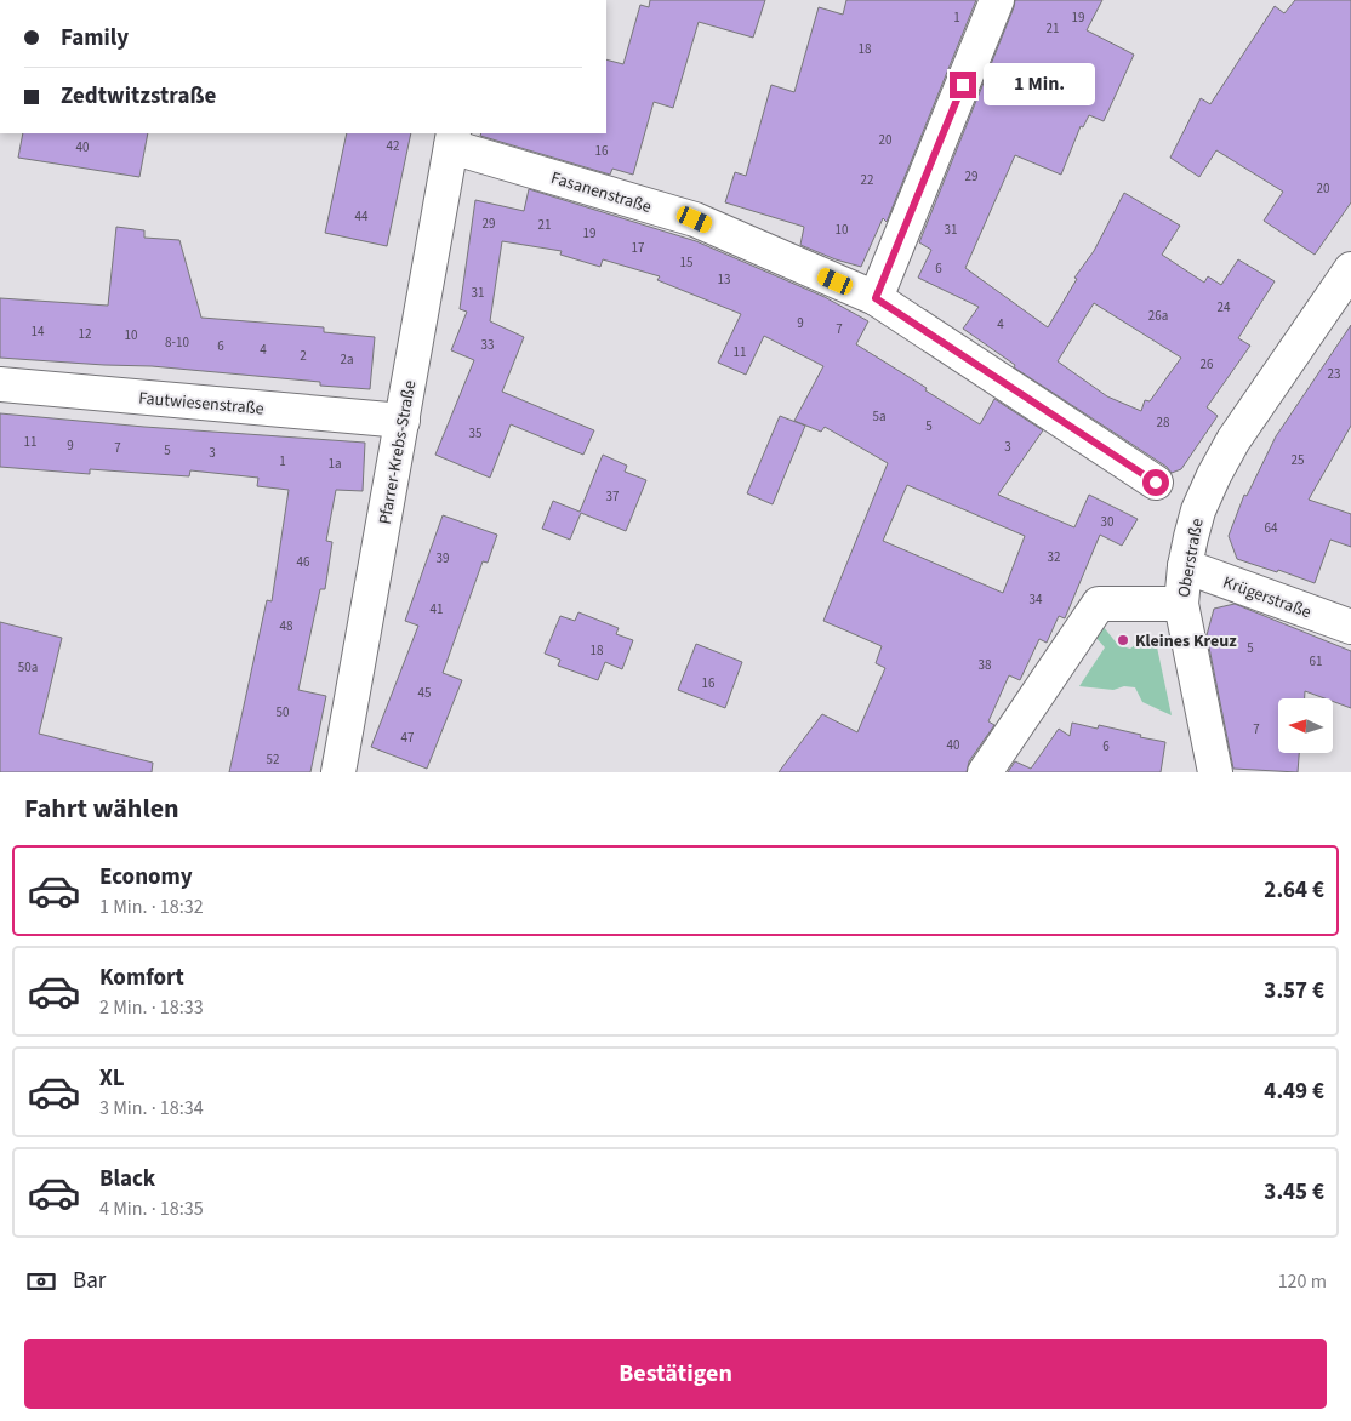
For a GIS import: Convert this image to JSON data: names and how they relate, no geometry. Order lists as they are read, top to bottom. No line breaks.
{"streets":{"street":["Fasanenstraße","Fautwiesenstraße","Pfarrer-Krebs-Straße","Oberstraße","Krügerstraße"]},"crossings":[["Fasanenstraße","Pfarrer-Krebs-Straße"],["Fautwiesenstraße","Pfarrer-Krebs-Straße"],["Oberstraße","Krügerstraße"]],"places":["Kleines Kreuz"],"house_numbers":["1","19","21","18","20","42","40","16","29","22","20","44","29","21","10","31","19","17","15","6","13","31","24","26a","9","4","7","14","12","10","8-10","33","6","4","11","2","2a","26","23","5a","28","5","35","11","9","3","7","5","3","25","1","1a","37","30","64","32","39","46","34","41","48","5","18","61","38","50a","16","45","50","7","47","40","6","52"],"north":"left","page":{"banner":["Family","Zedtwitzstraße"],"bubble":"1 Min.","heading":"Fahrt wählen","list":[{"name":"Economy","note":"1 Min. · 18:32","value":"2.64 €"},{"name":"Komfort","note":"2 Min. · 18:33","value":"3.57 €"},{"name":"XL","note":"3 Min. · 18:34","value":"4.49 €"},{"name":"Black","note":"4 Min. · 18:35","value":"3.45 €"}],"pay":["Bar","120 m"],"buttons":"Bestätigen"}}
